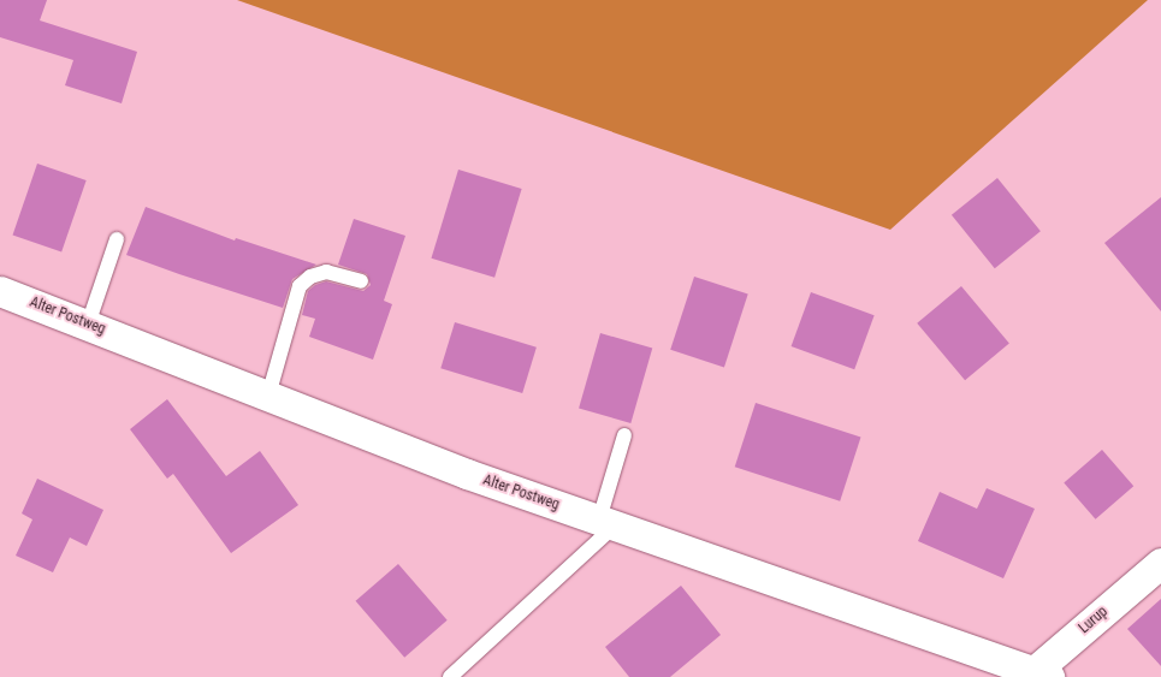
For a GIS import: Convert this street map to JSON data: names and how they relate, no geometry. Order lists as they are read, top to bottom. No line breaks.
{"streets":{"street":["Alter Postweg","Lurup"]},"crossings":[["Alter Postweg","Lurup"]]}
